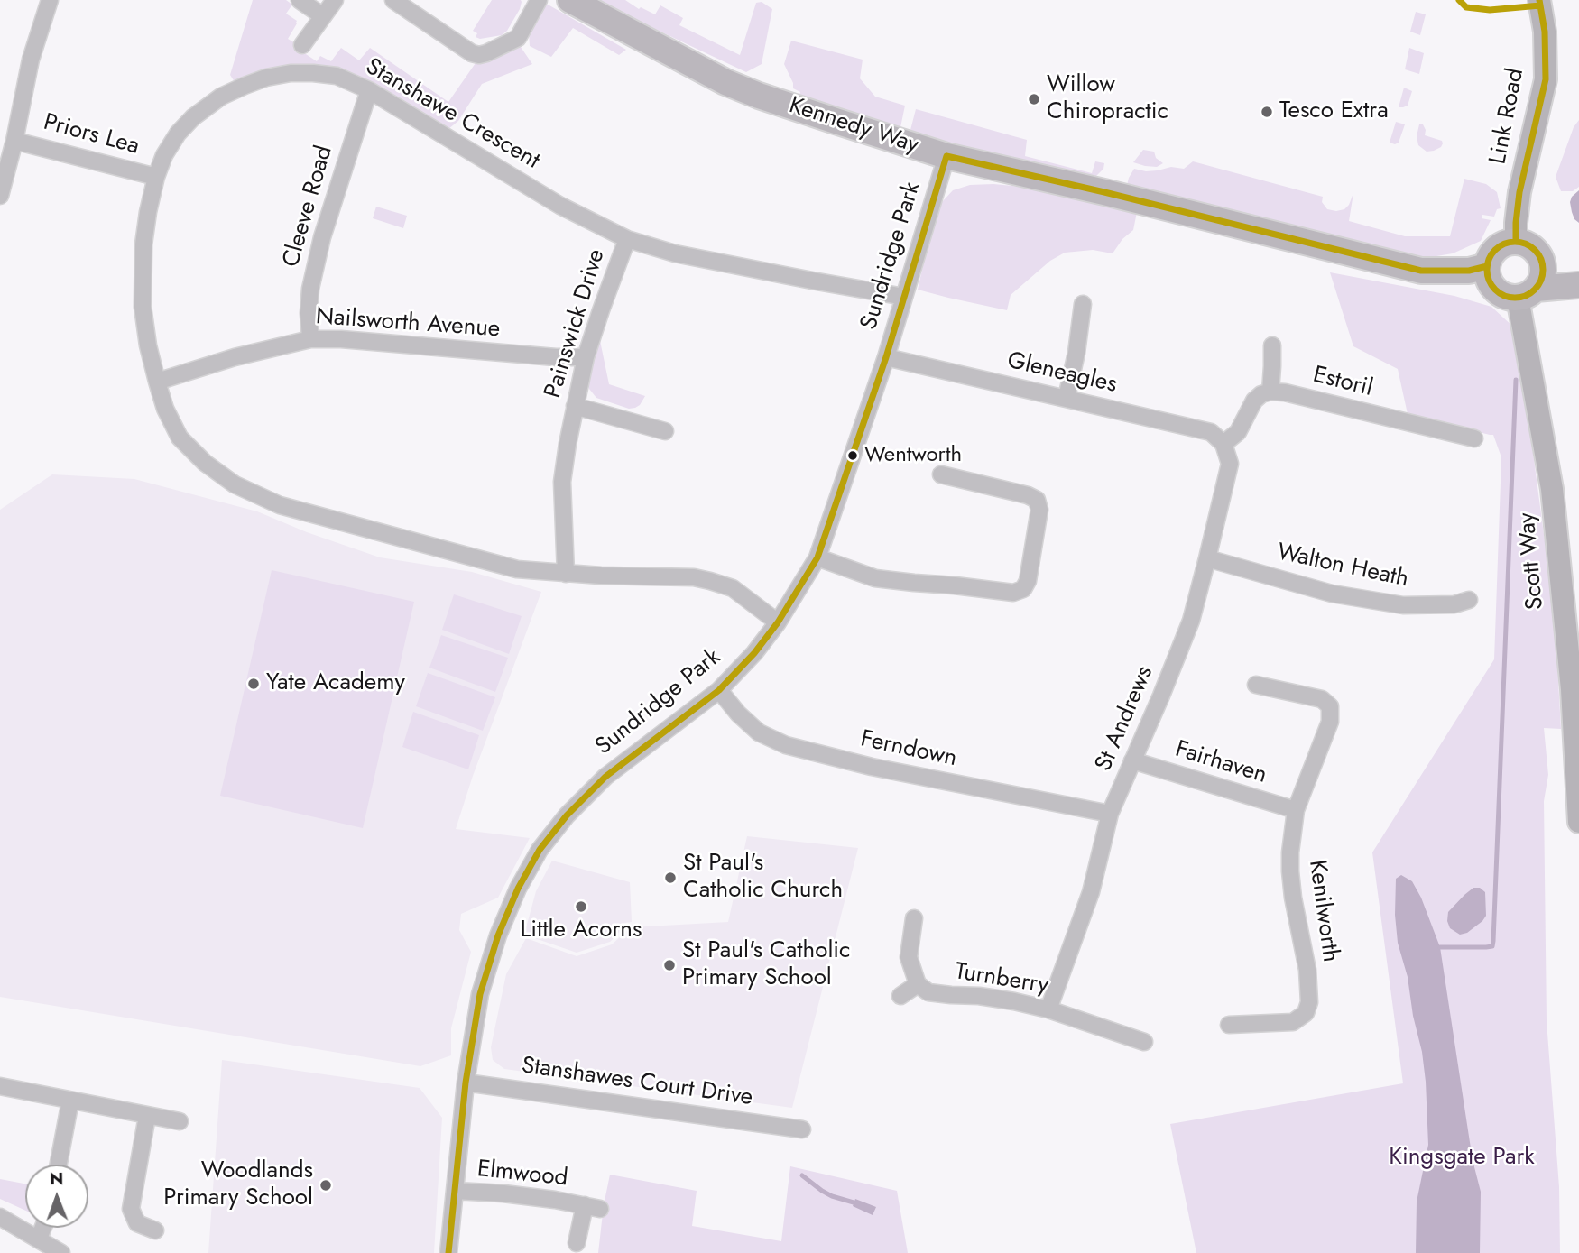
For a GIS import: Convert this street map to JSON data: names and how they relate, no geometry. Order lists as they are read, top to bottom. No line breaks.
{"streets":{"main road":["Kennedy Way"],"street":["Stanshawe Crescent","Link Road","Priors Lea","Cleeve Road","Sundridge Park","Nailsworth Avenue","Painswick Drive","Gleneagles","Estoril","Scott Way","Walton Heath","St Andrews","Ferndown","Fairhaven","Kenilworth","Turnberry","Stanshawes Court Drive","Elmwood"]},"crossings":[["Stanshawe Crescent","Priors Lea"],["Stanshawe Crescent","Cleeve Road"],["Stanshawe Crescent","Sundridge Park"],["Stanshawe Crescent","Nailsworth Avenue"],["Stanshawe Crescent","Painswick Drive"],["Link Road","Kennedy Way"],["Link Road","Scott Way"],["Kennedy Way","Sundridge Park"],["Kennedy Way","Scott Way"],["Cleeve Road","Nailsworth Avenue"],["Sundridge Park","Gleneagles"],["Sundridge Park","Ferndown"],["Sundridge Park","Stanshawes Court Drive"],["Sundridge Park","Elmwood"],["Nailsworth Avenue","Painswick Drive"],["Gleneagles","St Andrews"],["Walton Heath","St Andrews"],["St Andrews","Ferndown"],["St Andrews","Fairhaven"],["St Andrews","Turnberry"],["Fairhaven","Kenilworth"]],"parks":["Kingsgate Park"],"places":["Willow Chiropractic","Tesco Extra","Wentworth","Yate Academy","St Paul's Catholic Church","Little Acorns","St Paul's Catholic Primary School","Woodlands Primary School"],"north":"top"}
